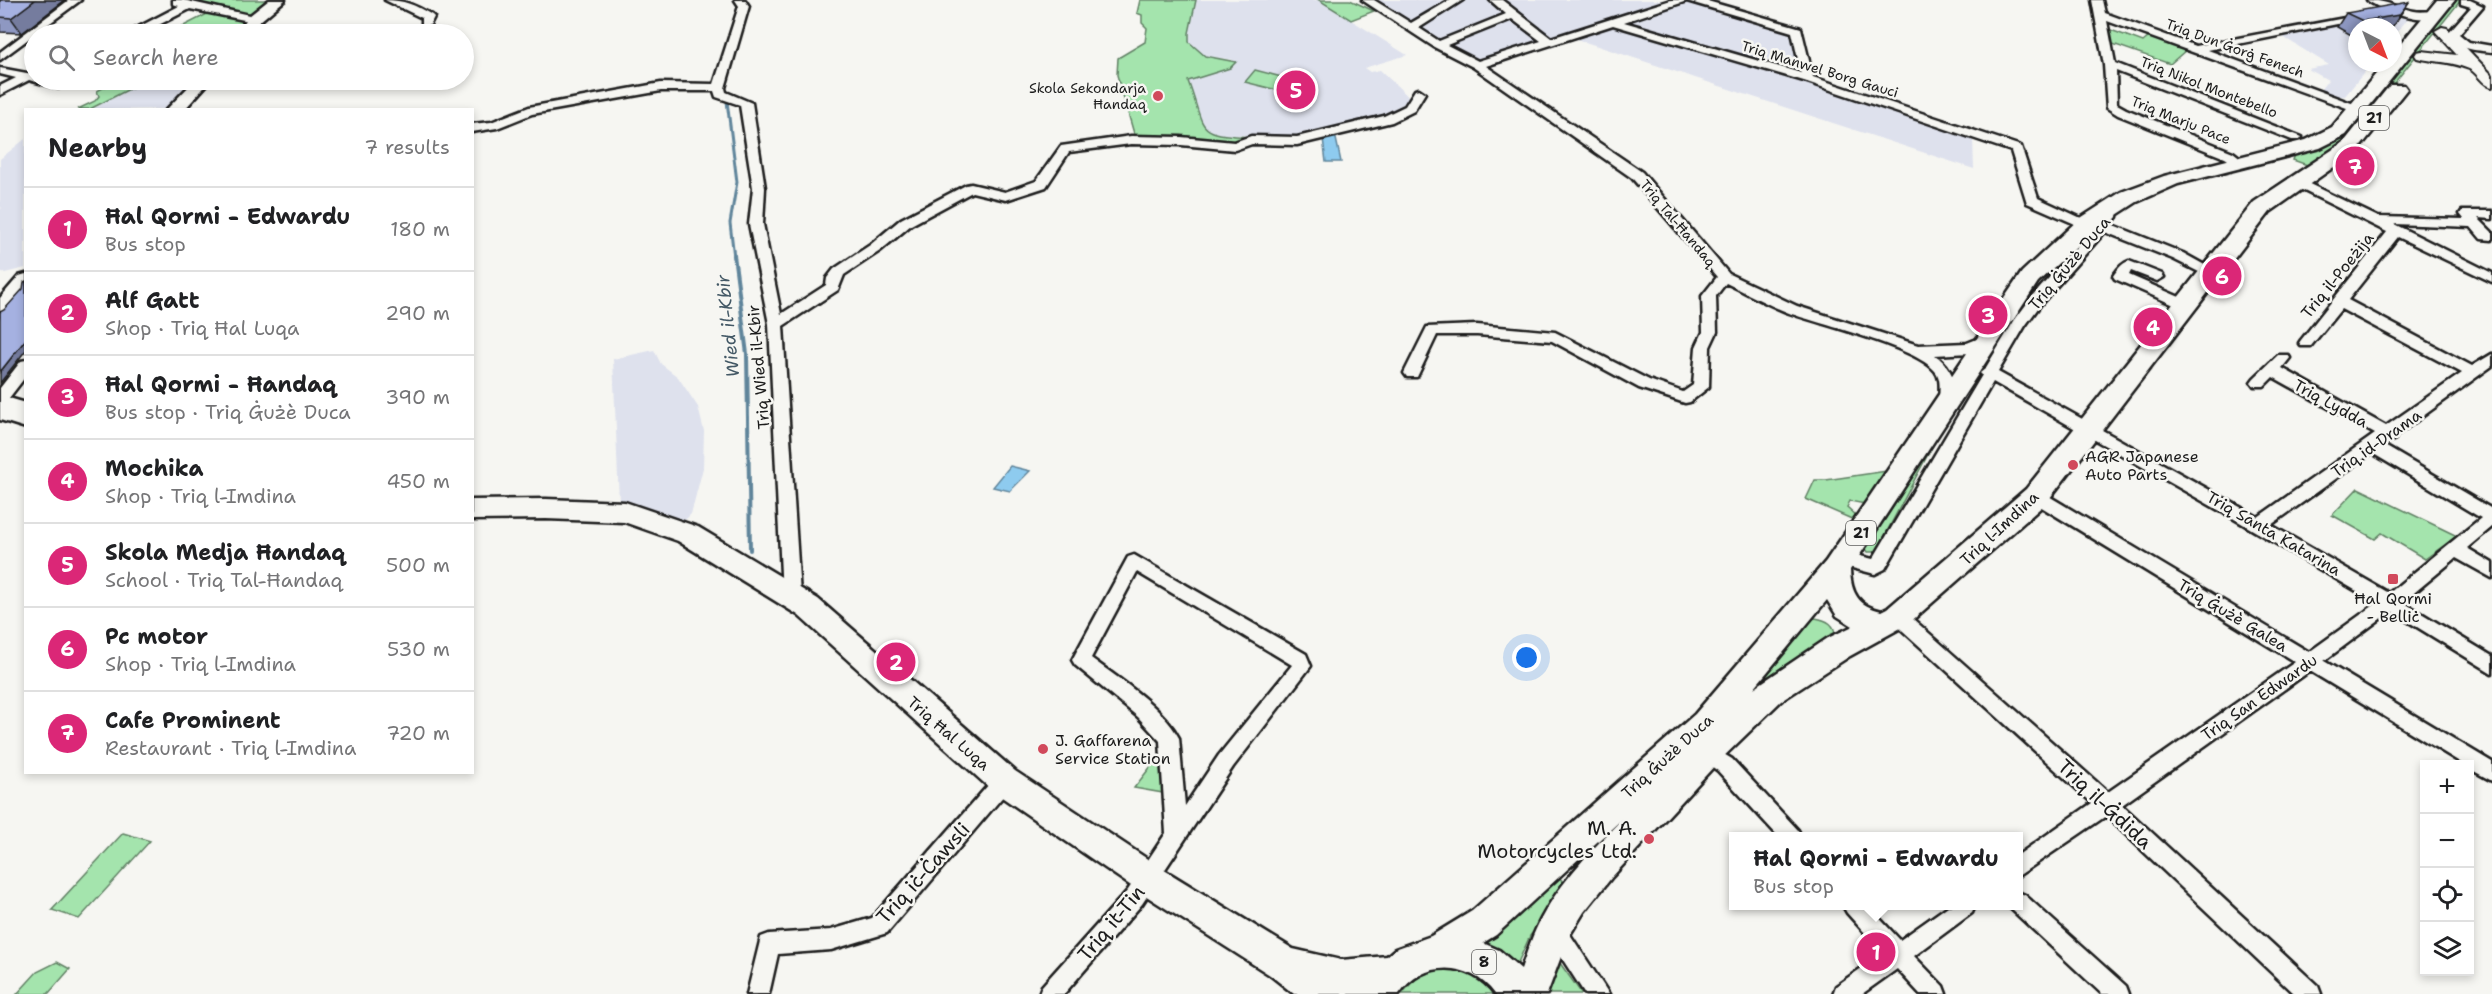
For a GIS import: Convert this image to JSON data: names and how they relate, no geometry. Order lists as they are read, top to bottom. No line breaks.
{"streets":{"highway":["21","Triq Ġużè Duca","Triq l-Imdina","Triq Ħal Luqa","8"],"street":["Triq Dun Ġorġ Fenech","Triq Manwel Borg Gauci","Triq Nikol Montebello","Triq Marju Pace","Triq Tal-Ħandaq","Triq il-Poeżija","Triq Wied il-Kbir","Triq Lydda","Triq id-Drama","Triq Santa Katarina","Triq Ġużè Galea","Triq San Edwardu","Triq il-Ġdida","Triq iċ-Ċawsli","Triq it-Tin"]},"crossings":[["Triq Dun Ġorġ Fenech","21"],["Triq Manwel Borg Gauci","Triq Ġużè Duca"],["Triq Nikol Montebello","21"],["Triq Nikol Montebello","Triq Marju Pace"],["Triq Nikol Montebello","Triq Ġużè Duca"],["21","Triq Ġużè Duca"],["21","Triq l-Imdina"],["Triq Marju Pace","Triq Ġużè Duca"],["Triq Tal-Ħandaq","Triq Ġużè Duca"],["Triq Ġużè Duca","Triq Santa Katarina"],["Triq Ġużè Duca","8"],["Triq Wied il-Kbir","Triq Ħal Luqa"],["Triq Lydda","Triq id-Drama"],["Triq id-Drama","Triq Santa Katarina"],["Triq l-Imdina","Triq Santa Katarina"],["Triq l-Imdina","Triq Ġużè Galea"],["Triq l-Imdina","Triq il-Ġdida"],["Triq Santa Katarina","Triq San Edwardu"],["Triq Ġużè Galea","Triq San Edwardu"],["Triq San Edwardu","Triq il-Ġdida"],["Triq Ħal Luqa","Triq iċ-Ċawsli"],["Triq Ħal Luqa","Triq it-Tin"],["Triq Ħal Luqa","8"]],"water":["Wied il-Kbir"],"places":{"other":["Skola Sekondarja Ħandaq","AGR Japanese Auto Parts","J. Gaffarena Service Station","M. A. Motorcycles Ltd."],"transit":["Ħal Qormi - Belliċ"]},"north":"bottom right","page":{"search":"Search here","pins":["5","7","6","3","4","2","1"],"heading":["Nearby","7 results"],"list":[{"mark":"1","name":"Ħal Qormi - Edwardu","note":"Bus stop","value":"180 m"},{"mark":"2","name":"Alf Gatt","note":"Shop · Triq Ħal Luqa","value":"290 m"},{"mark":"3","name":"Ħal Qormi - Ħandaq","note":"Bus stop · Triq Ġużè Duca","value":"390 m"},{"mark":"4","name":"Mochika","note":"Shop · Triq l-Imdina","value":"450 m"},{"mark":"5","name":"Skola Medja Ħandaq","note":"School · Triq Tal-Ħandaq","value":"500 m"},{"mark":"6","name":"Pc motor","note":"Shop · Triq l-Imdina","value":"530 m"},{"mark":"7","name":"Cafe Prominent","note":"Restaurant · Triq l-Imdina","value":"720 m"}],"map_buttons":["+","−"],"popup":["Ħal Qormi - Edwardu","Bus stop"]}}
